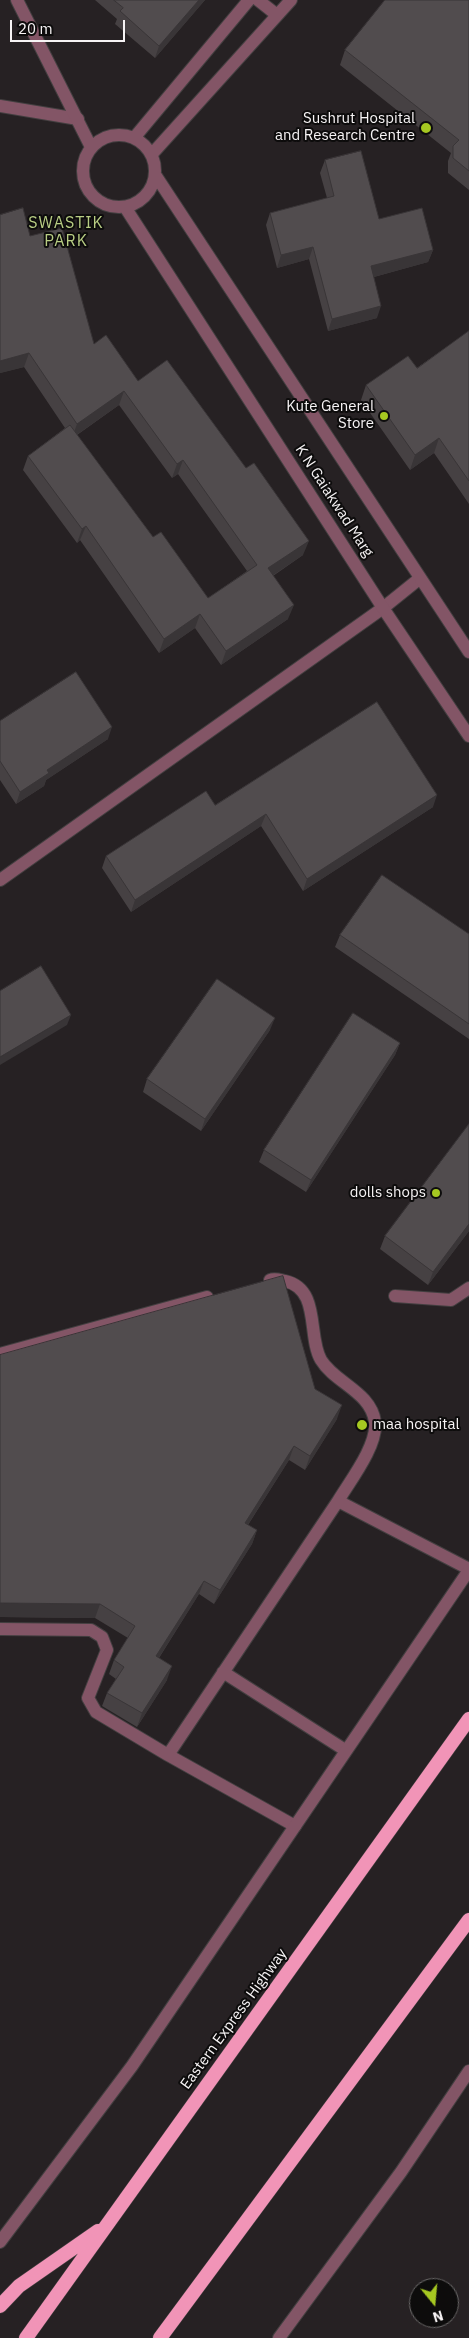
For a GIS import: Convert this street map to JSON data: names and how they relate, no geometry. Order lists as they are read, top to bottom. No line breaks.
{"streets":{"highway":["Eastern Express Highway"],"street":["K N Gaiakwad Marg"]},"districts":["SWASTIK PARK"],"places":["Sushrut Hospital and Research Centre","Kute General Store","dolls shops","maa hospital"],"scale_bar":"20 m","north":"bottom"}
